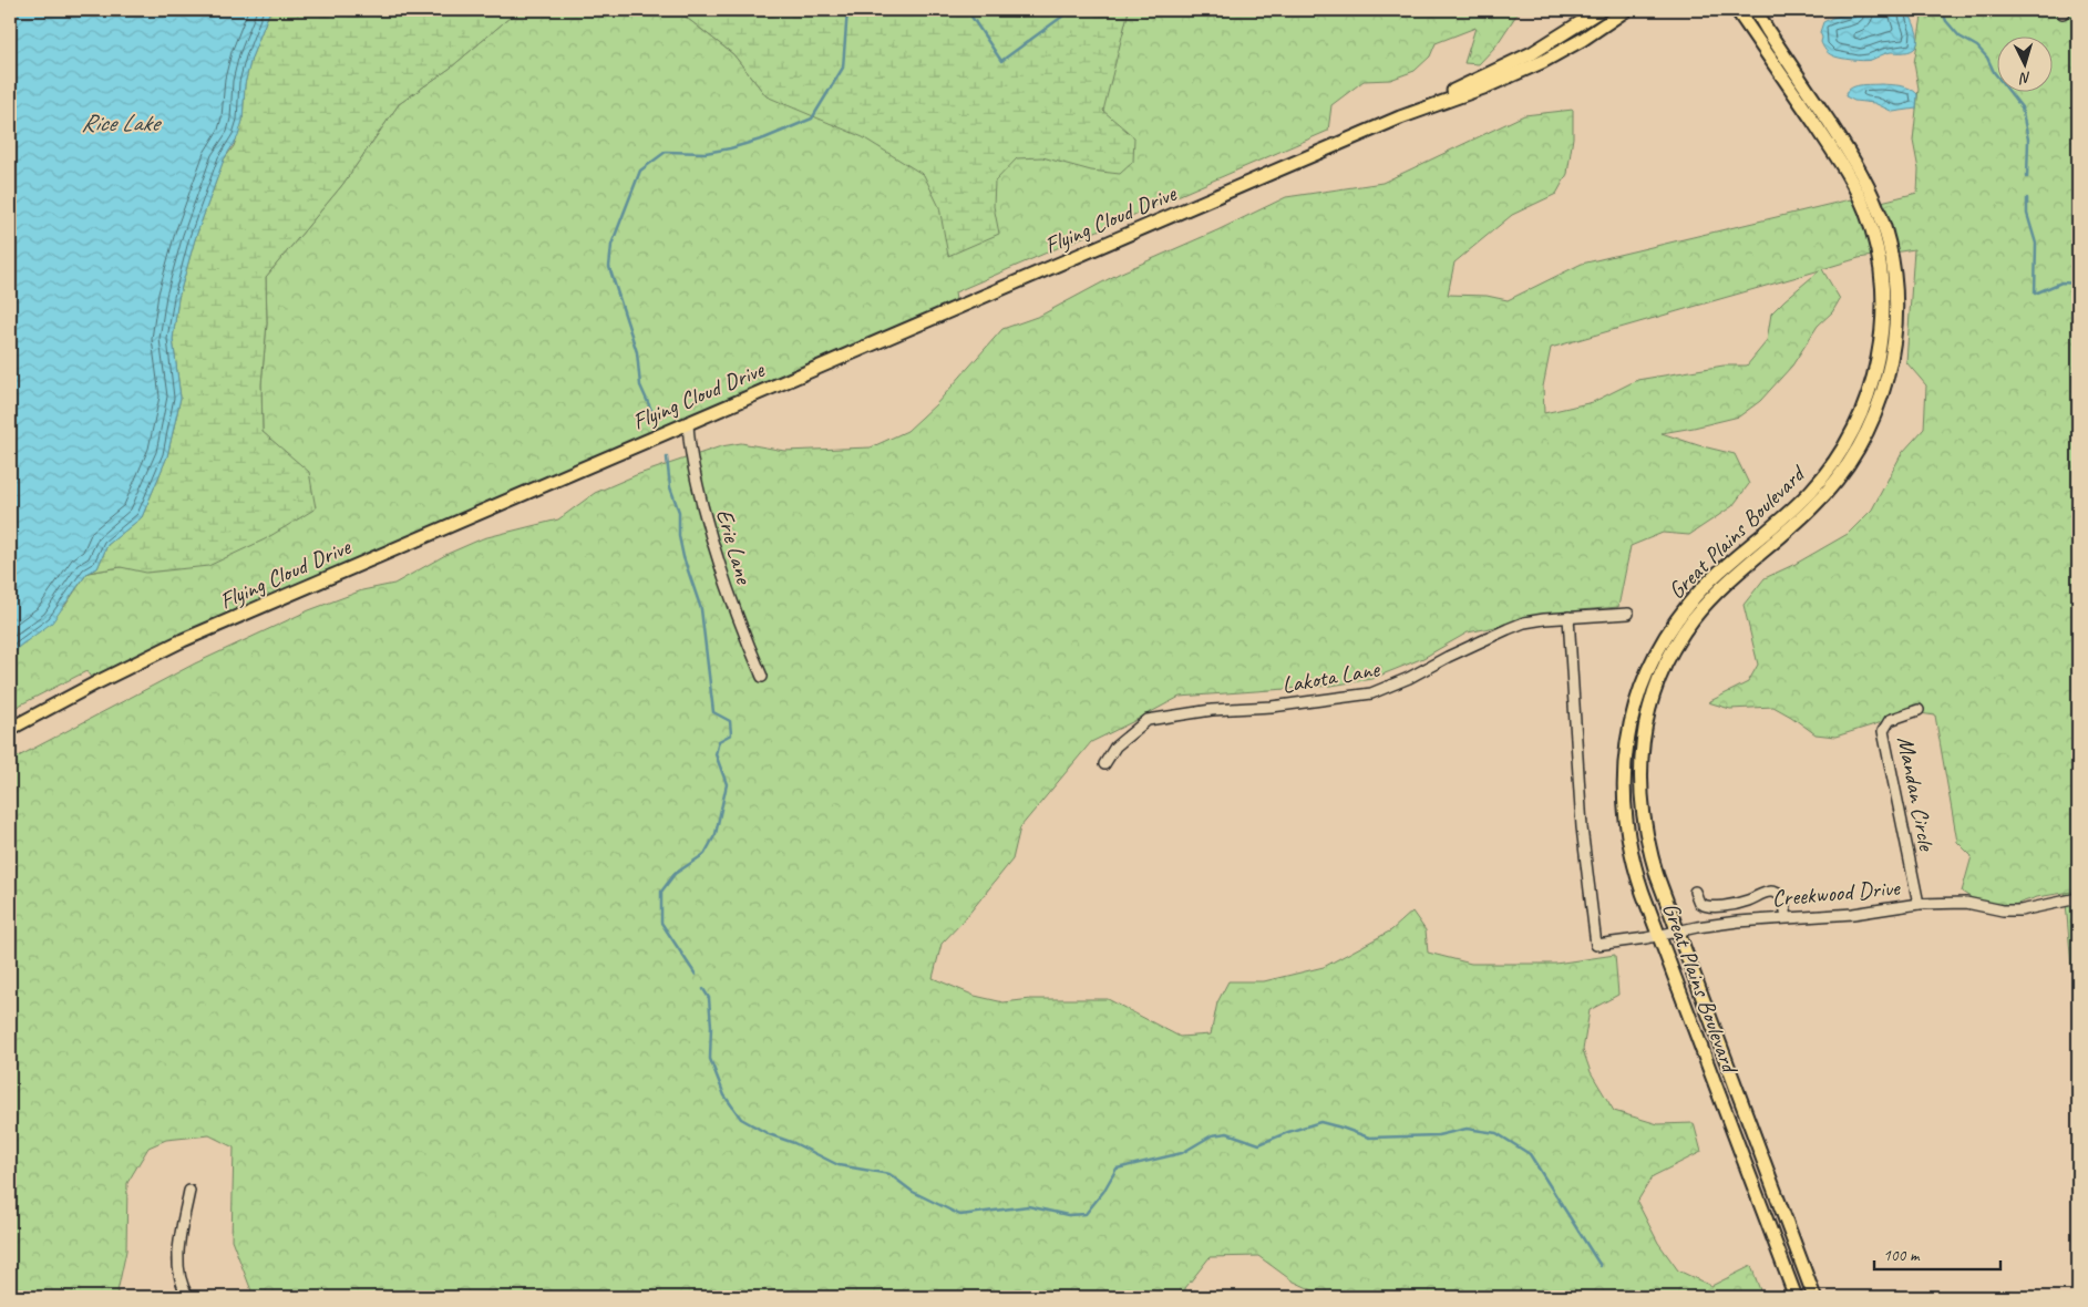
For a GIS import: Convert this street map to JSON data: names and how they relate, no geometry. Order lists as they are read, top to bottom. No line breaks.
{"streets":{"main road":["Flying Cloud Drive","Great Plains Boulevard"],"street":["Erie Lane","Lakota Lane","Mandan Circle","Creekwood Drive"]},"crossings":[["Flying Cloud Drive","Erie Lane"],["Great Plains Boulevard","Creekwood Drive"],["Lakota Lane","Creekwood Drive"],["Mandan Circle","Creekwood Drive"]],"water":["Rice Lake"],"scale_bar":"100 m","north":"bottom"}
